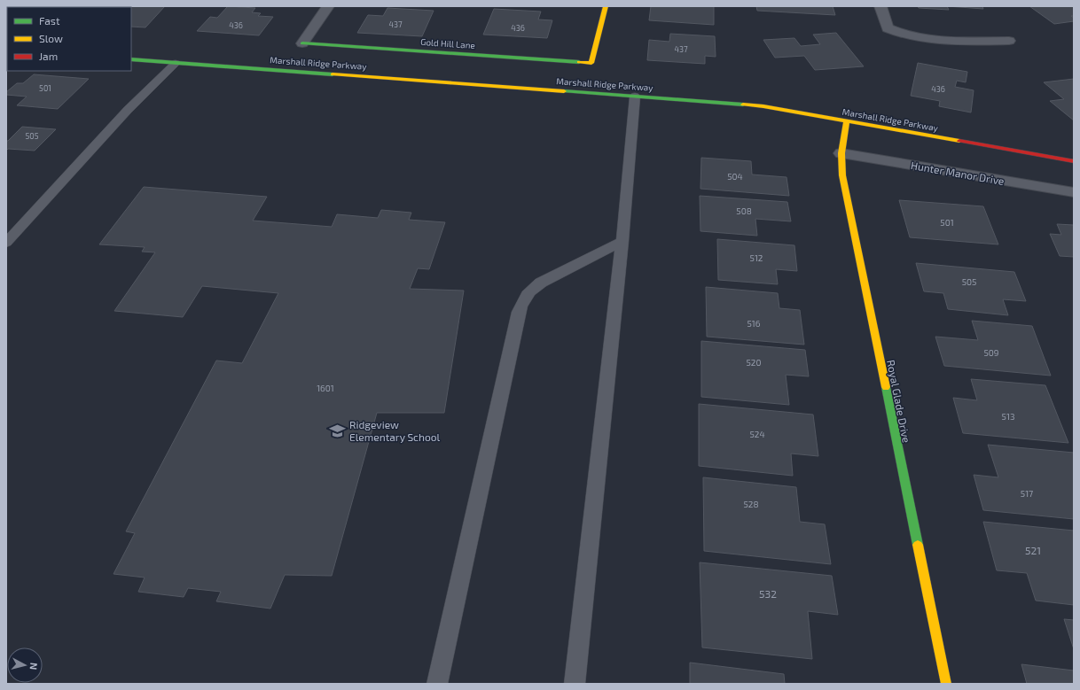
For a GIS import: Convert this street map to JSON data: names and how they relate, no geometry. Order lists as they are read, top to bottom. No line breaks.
{"streets":{"street":["Gold Hill Lane","Marshall Ridge Parkway","Hunter Manor Drive","Royal Glade Drive"]},"crossings":[["Marshall Ridge Parkway","Royal Glade Drive"],["Hunter Manor Drive","Royal Glade Drive"]],"places":{"school or university":["Ridgeview Elementary School"]},"house_numbers":["437","436","436","437","501","436","505","504","508","501","512","505","516","509","520","1601","513","524","517","528","521","532"],"legend":["Fast","Slow","Jam"],"north":"right"}
